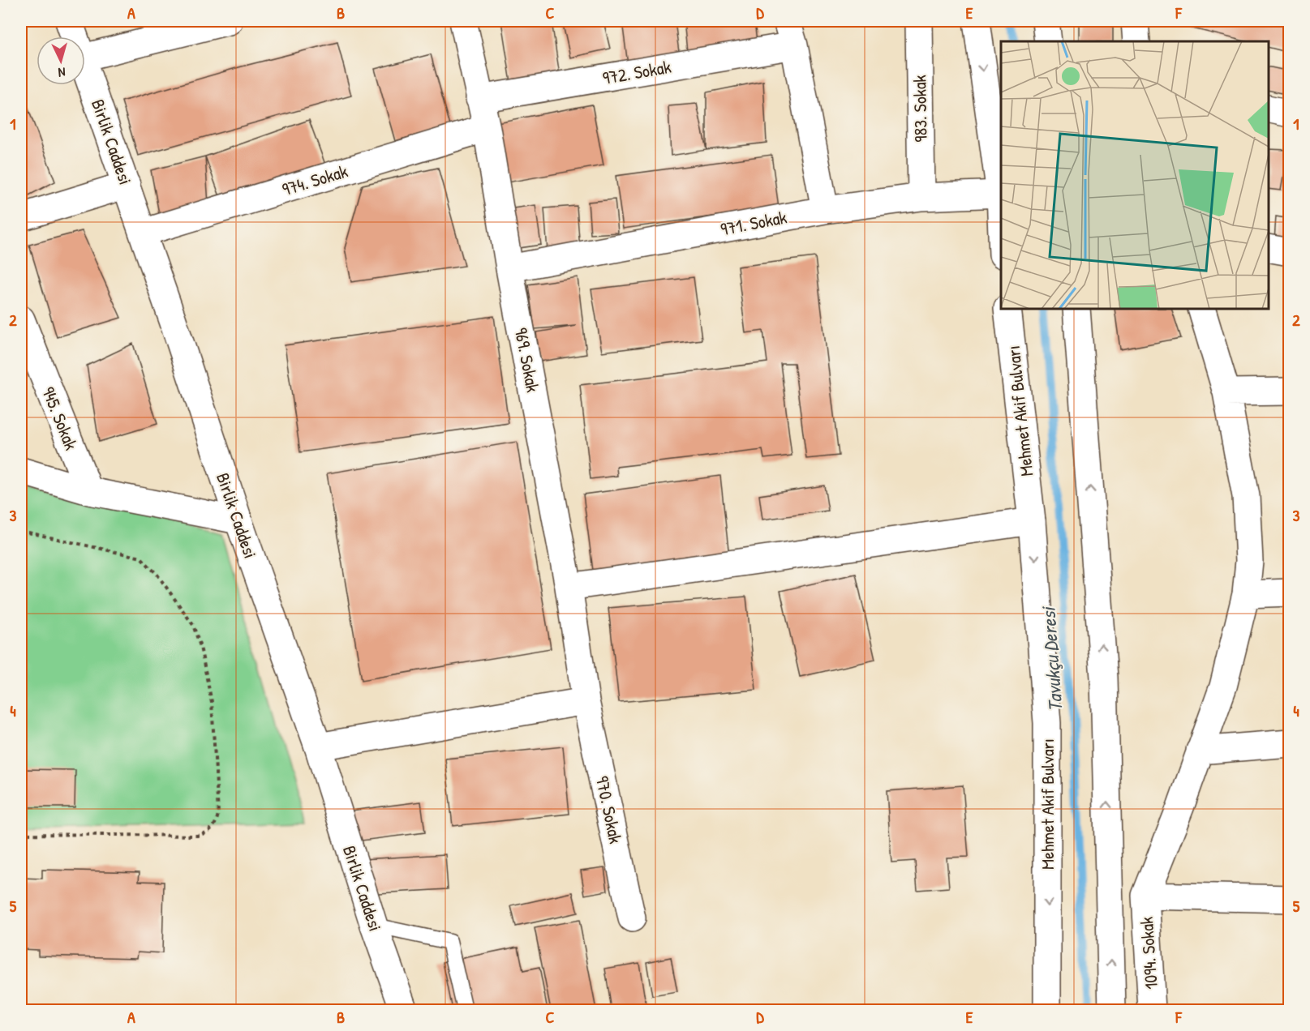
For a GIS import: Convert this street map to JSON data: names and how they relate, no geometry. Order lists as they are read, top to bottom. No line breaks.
{"streets":{"street":["972. Sokak","983. Sokak","Birlik Caddesi","974. Sokak","971. Sokak","969. Sokak","Mehmet Akif Bulvarı","945. Sokak","970. Sokak","1094. Sokak"]},"crossings":[["972. Sokak","969. Sokak"],["983. Sokak","971. Sokak"],["Birlik Caddesi","974. Sokak"],["974. Sokak","969. Sokak"],["971. Sokak","969. Sokak"],["969. Sokak","970. Sokak"]],"water":["Tavukçu Deresi"],"north":"bottom","grid":{"columns":["A","B","C","D","E","F"],"rows":["1","2","3","4","5"]}}
